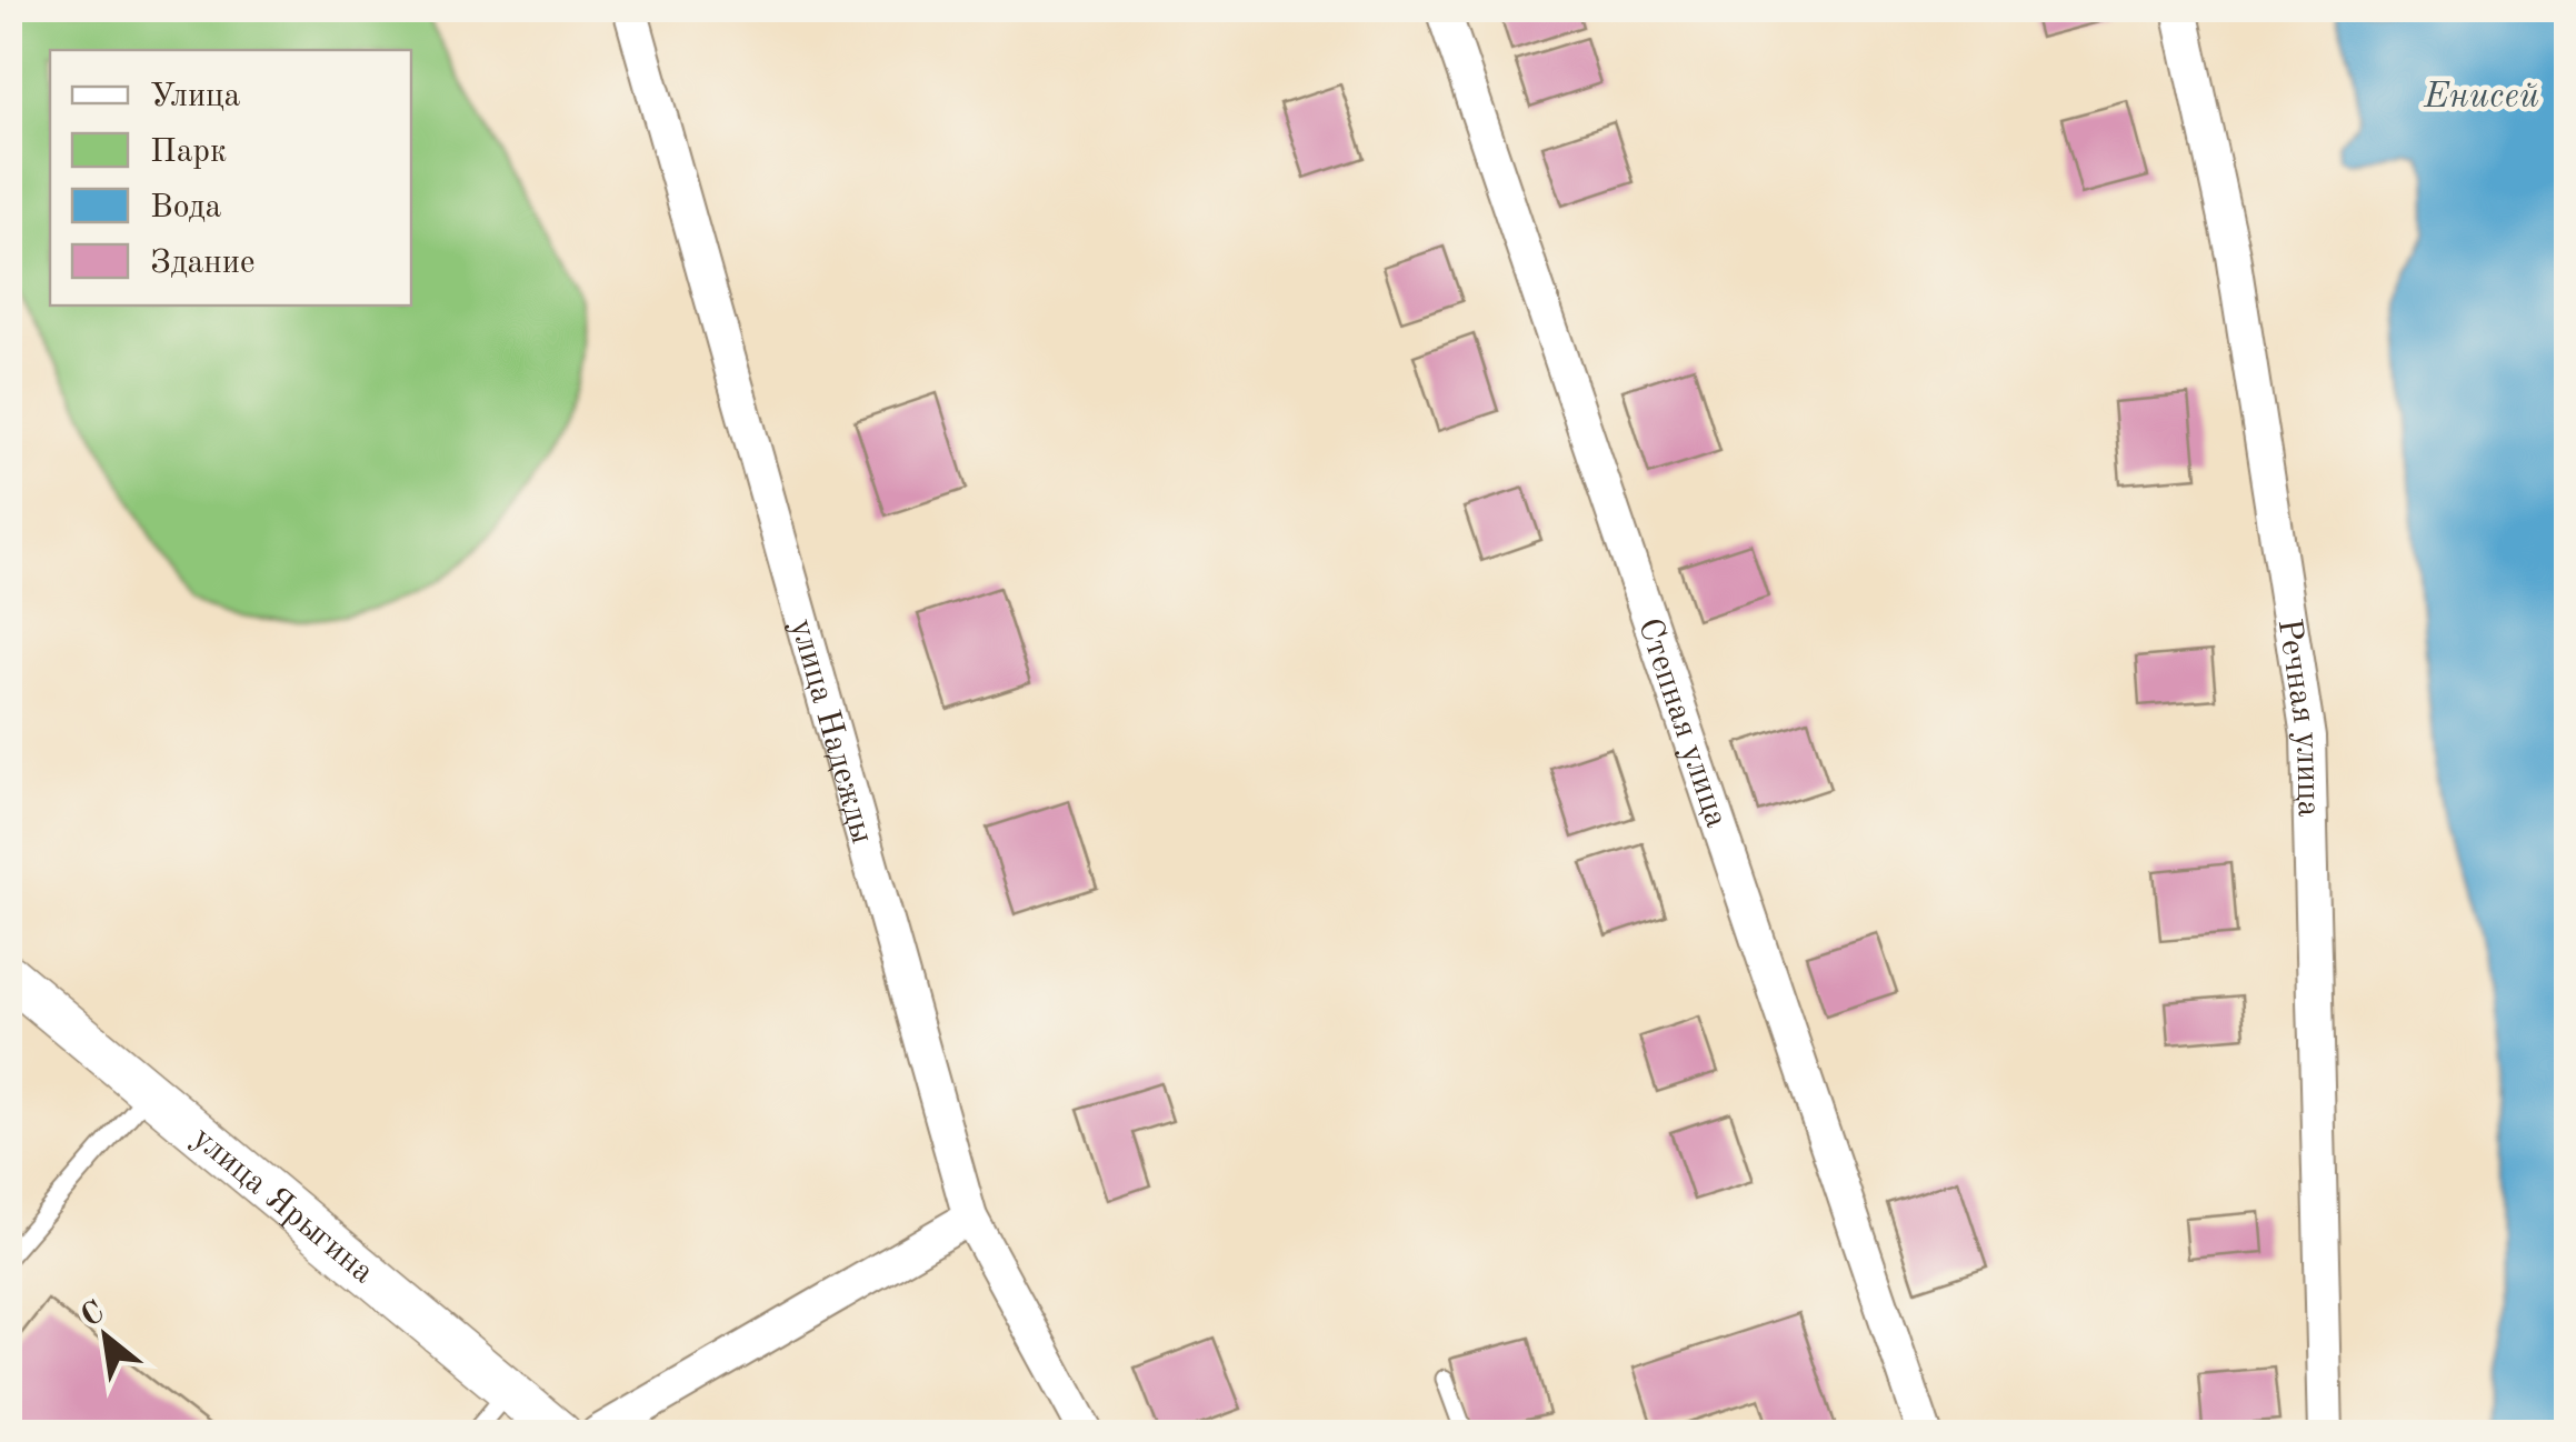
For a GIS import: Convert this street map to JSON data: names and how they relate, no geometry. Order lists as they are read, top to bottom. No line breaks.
{"streets":{"street":["Речная улица","Степная улица","улица Надежды","улица Ярыгина"]},"water":["Енисей"],"legend":["Улица","Парк","Вода","Здание"],"north":"top left"}
